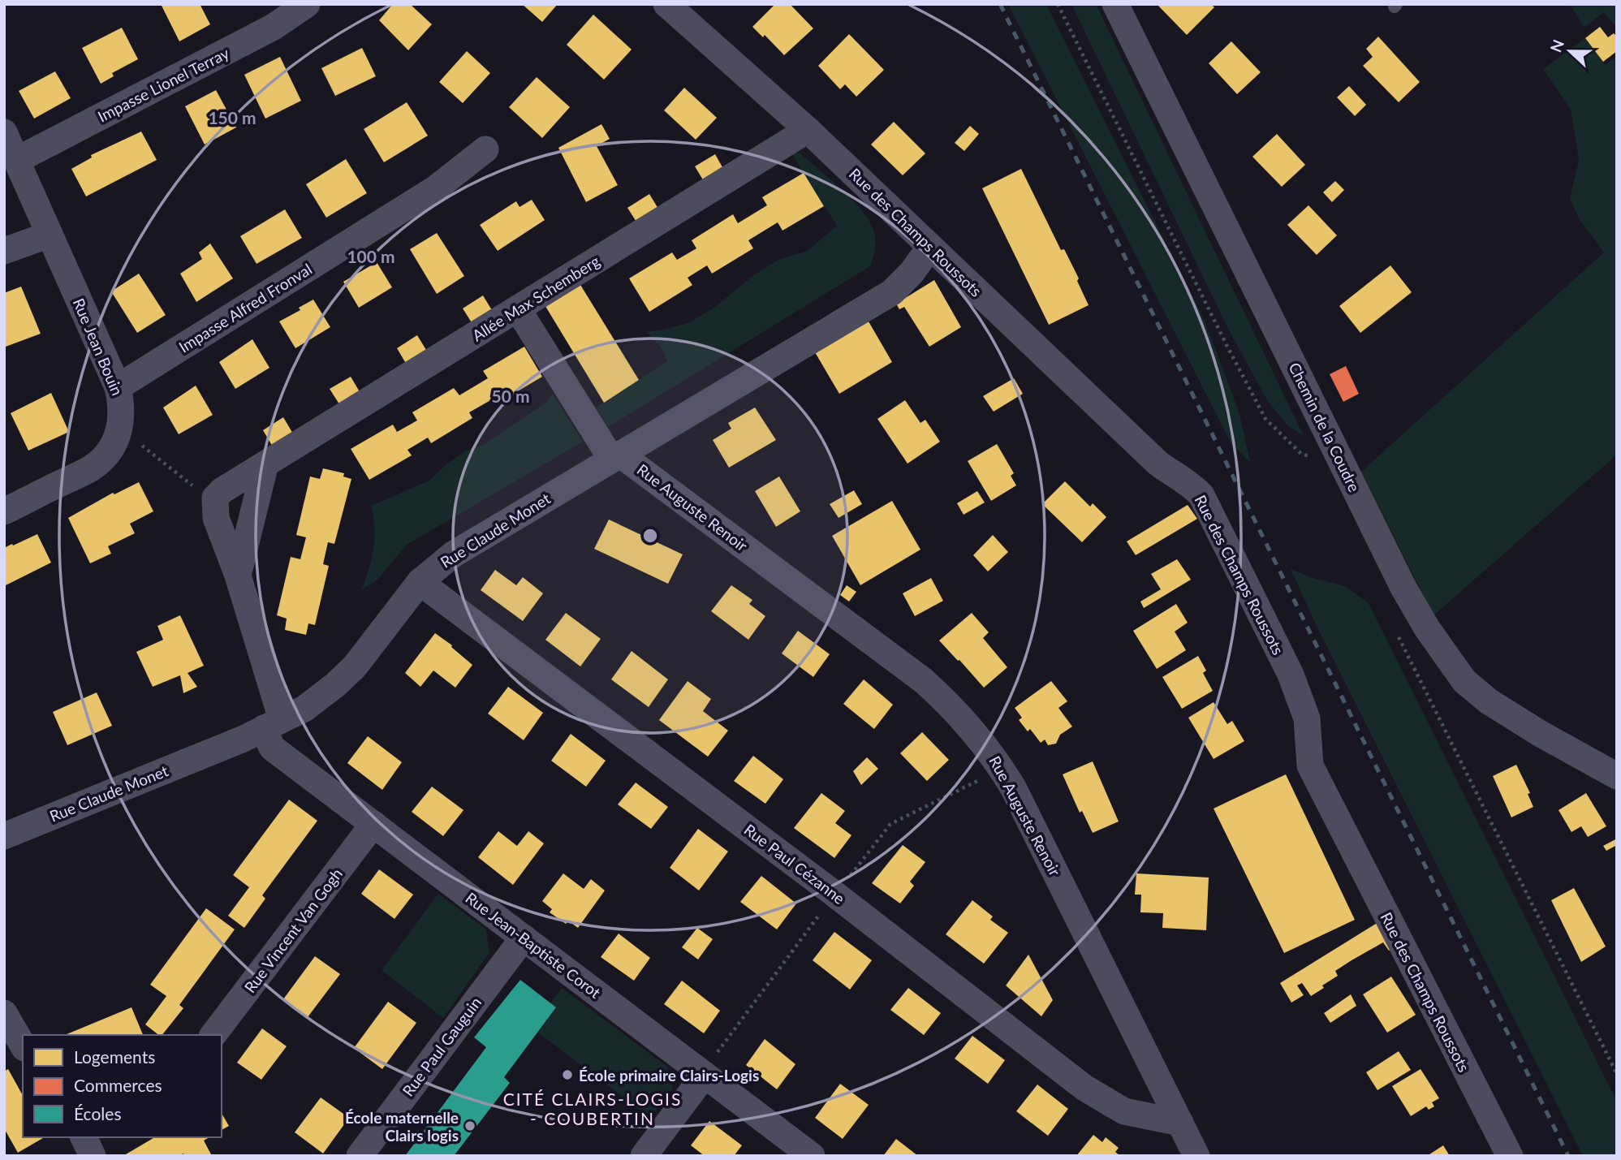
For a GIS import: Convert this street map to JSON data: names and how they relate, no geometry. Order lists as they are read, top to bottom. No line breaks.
{"streets":{"street":["Impasse Lionel Terray","Rue des Champs Roussots","Allée Max Schemberg","Impasse Alfred Fronval","Rue Jean Bouin","Chemin de la Coudre","Rue Auguste Renoir","Rue Claude Monet","Rue Paul Cézanne","Rue Vincent Van Gogh","Rue Jean-Baptiste Corot","Rue Paul Gauguin"]},"crossings":[["Impasse Lionel Terray","Rue Jean Bouin"],["Rue des Champs Roussots","Allée Max Schemberg"],["Rue des Champs Roussots","Rue Claude Monet"],["Impasse Alfred Fronval","Rue Jean Bouin"],["Rue Auguste Renoir","Rue Claude Monet"],["Rue Auguste Renoir","Rue Paul Cézanne"],["Rue Claude Monet","Rue Paul Cézanne"],["Rue Claude Monet","Rue Jean-Baptiste Corot"],["Rue Vincent Van Gogh","Rue Jean-Baptiste Corot"],["Rue Jean-Baptiste Corot","Rue Paul Gauguin"]],"districts":["CITÉ CLAIRS-LOGIS - COUBERTIN"],"places":["École primaire Clairs-Logis","École maternelle Clairs logis"],"legend":["Logements","Commerces","Écoles"],"north":"left","rings":["150 m","100 m","50 m"]}
